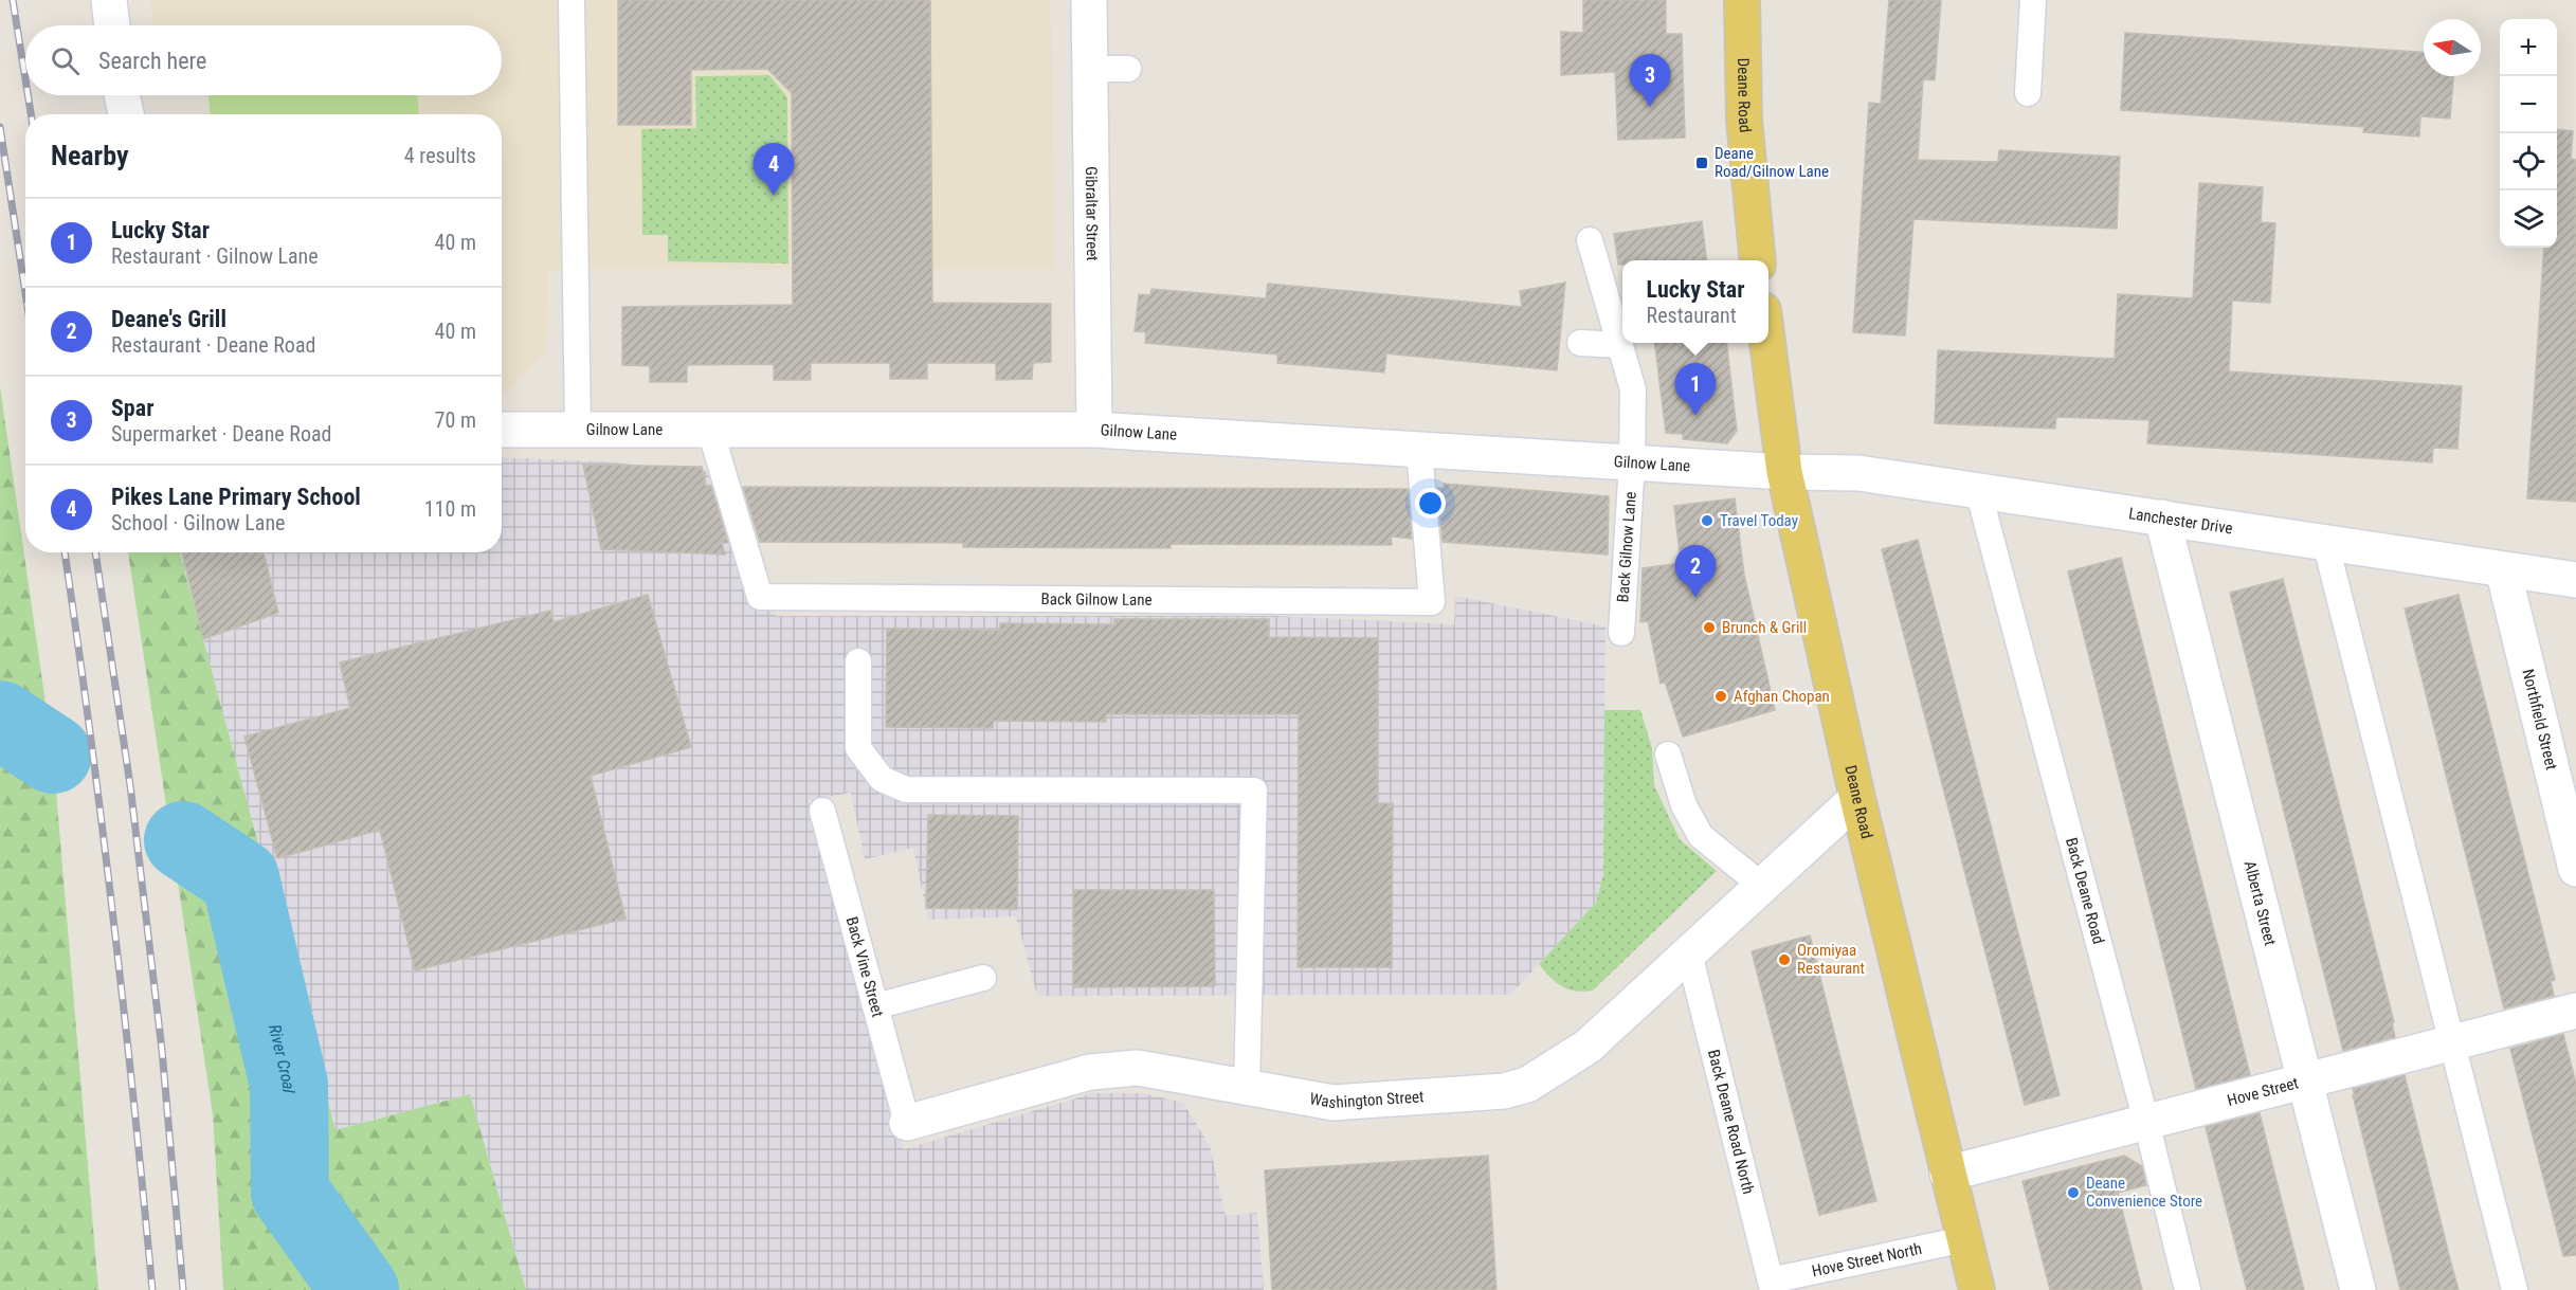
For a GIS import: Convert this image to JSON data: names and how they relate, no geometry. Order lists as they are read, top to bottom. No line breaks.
{"streets":{"main road":["Deane Road"],"street":["Gibraltar Street","Gilnow Lane","Lanchester Drive","Northfield Street","Alberta Street","Hove Street","Washington Street"],"lane":["Back Gilnow Lane","Back Deane Road","Back Vine Street","Back Deane Road North","Hove Street North"]},"crossings":[["Deane Road","Gilnow Lane"],["Deane Road","Lanchester Drive"],["Deane Road","Hove Street"],["Deane Road","Washington Street"],["Deane Road","Hove Street North"],["Gibraltar Street","Gilnow Lane"],["Gilnow Lane","Lanchester Drive"],["Gilnow Lane","Back Gilnow Lane"],["Lanchester Drive","Northfield Street"],["Lanchester Drive","Back Deane Road"],["Lanchester Drive","Alberta Street"],["Back Deane Road","Hove Street"],["Alberta Street","Hove Street"],["Back Vine Street","Washington Street"],["Washington Street","Back Deane Road North"],["Back Deane Road North","Hove Street North"]],"water":["River Croal"],"places":{"transit":["Deane Road/Gilnow Lane"],"other":["Travel Today","Brunch & Grill","Afghan Chopan","Oromiyaa Restaurant","Deane Convenience Store"]},"north":"left","page":{"map_buttons":["+","−"],"search":"Search here","pins":["3","4","1","2"],"heading":["Nearby","4 results"],"list":[{"mark":"1","name":"Lucky Star","note":"Restaurant · Gilnow Lane","value":"40 m"},{"mark":"2","name":"Deane's Grill","note":"Restaurant · Deane Road","value":"40 m"},{"mark":"3","name":"Spar","note":"Supermarket · Deane Road","value":"70 m"},{"mark":"4","name":"Pikes Lane Primary School","note":"School · Gilnow Lane","value":"110 m"}],"popup":["Lucky Star","Restaurant"]}}
